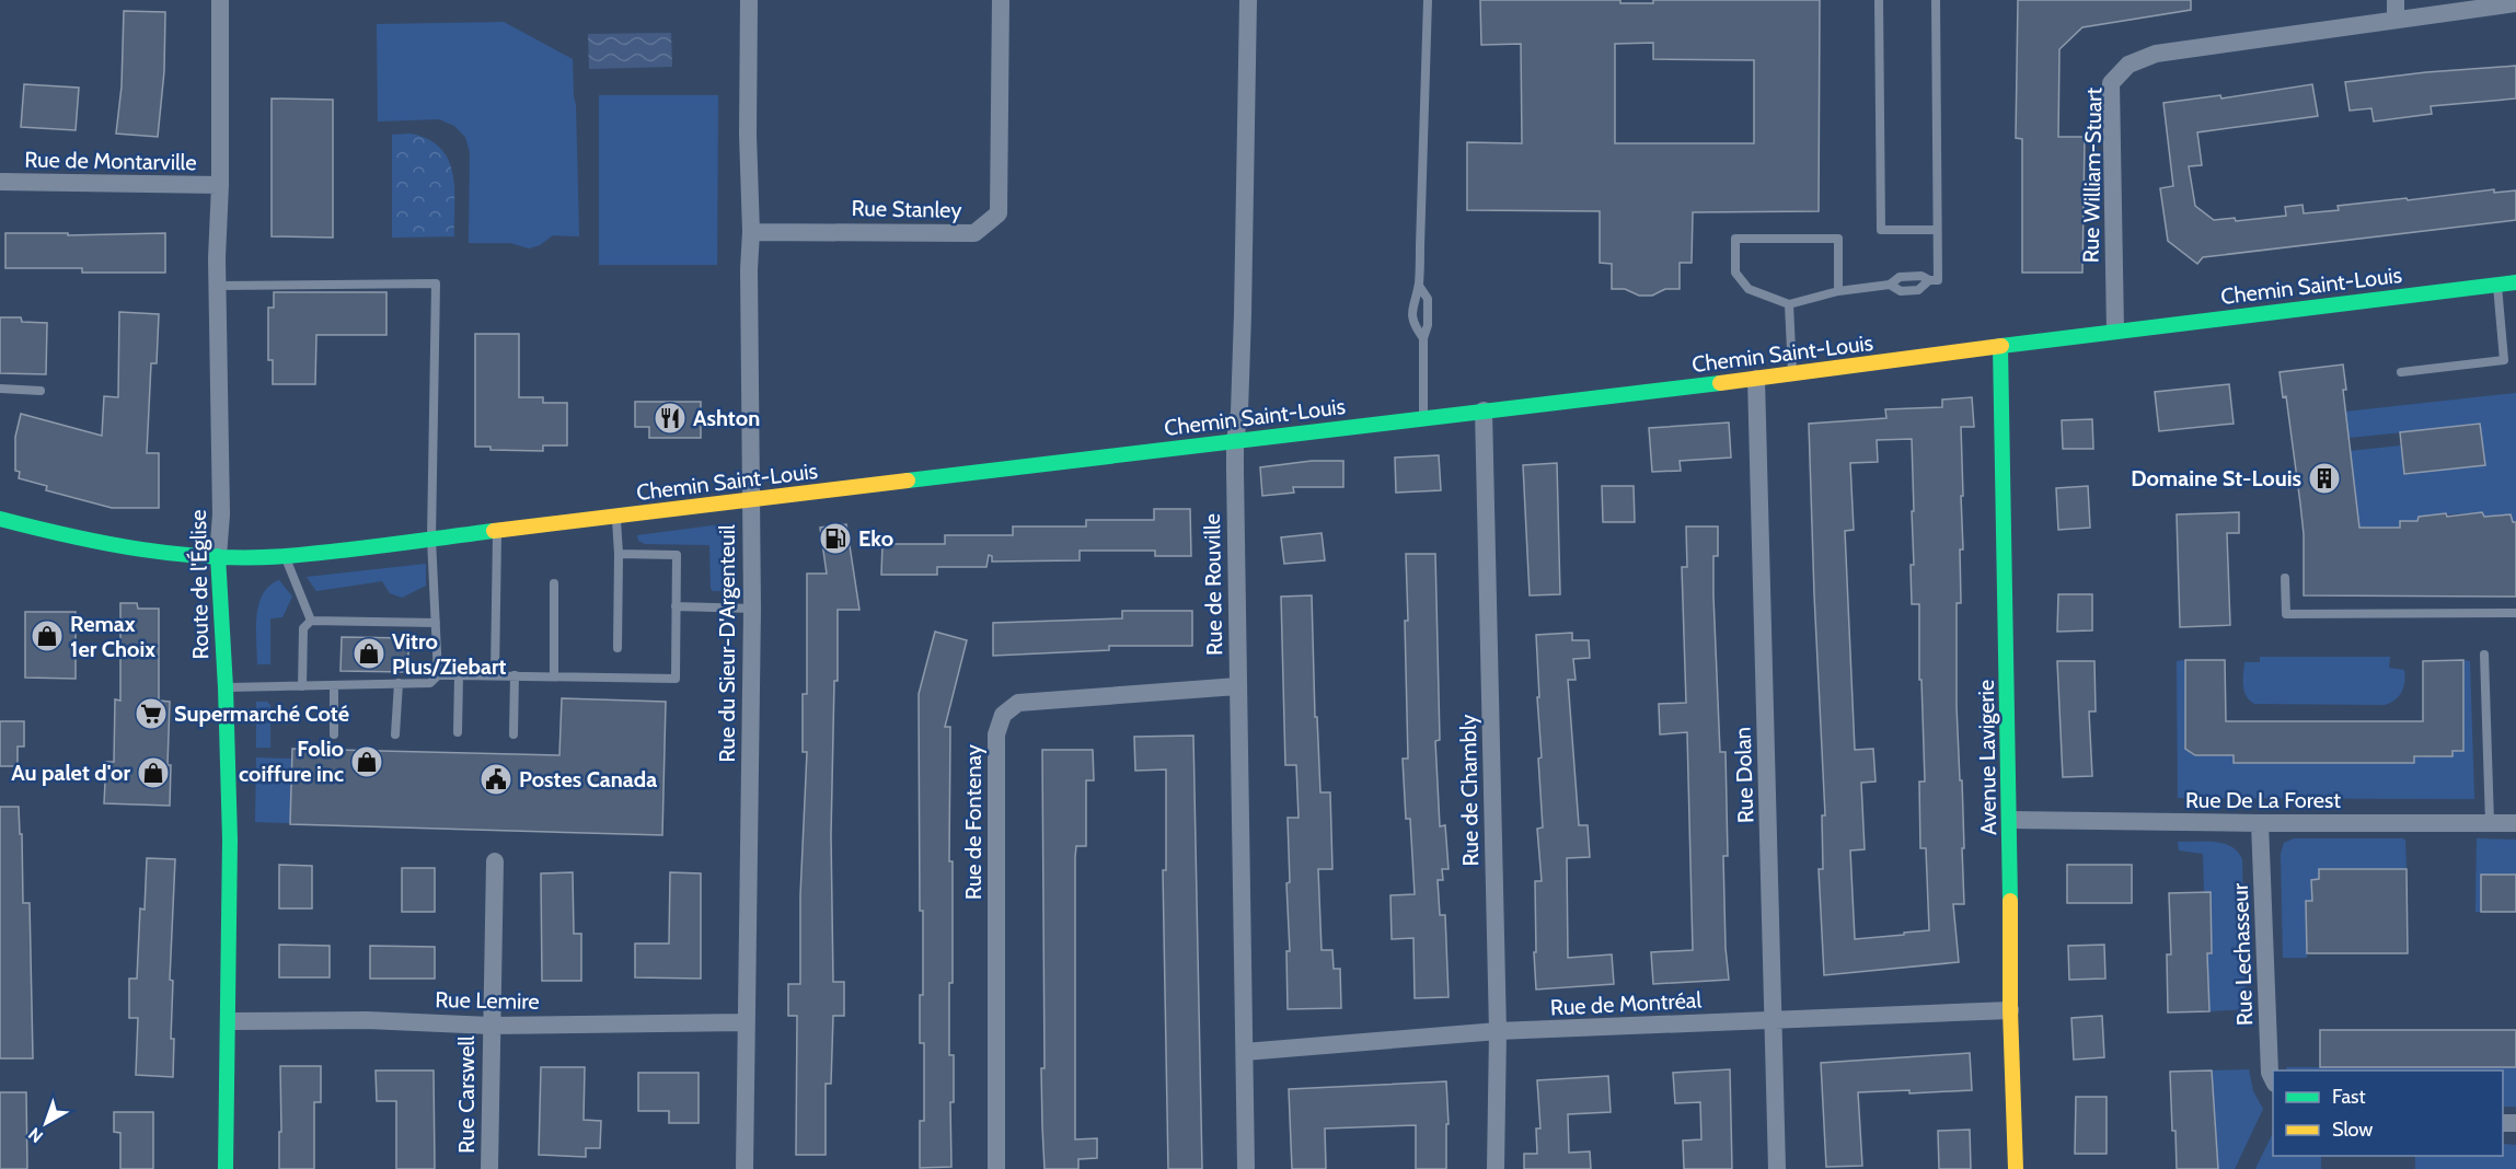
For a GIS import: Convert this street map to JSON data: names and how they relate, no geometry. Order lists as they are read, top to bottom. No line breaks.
{"streets":{"street":["Rue de Montarville","Rue William-Stuart","Rue Stanley","Chemin Saint-Louis","Route de l'Église","Rue de Rouville","Rue du Sieur-D'Argenteuil","Avenue Lavigerie","Rue Dolan","Rue de Chambly","Rue De La Forest","Rue de Fontenay","Rue Lechasseur","Rue Lemire","Rue de Montréal","Rue Carswell"]},"crossings":[["Rue de Montarville","Route de l'Église"],["Rue William-Stuart","Chemin Saint-Louis"],["Rue Stanley","Rue du Sieur-D'Argenteuil"],["Chemin Saint-Louis","Route de l'Église"],["Chemin Saint-Louis","Rue de Rouville"],["Chemin Saint-Louis","Rue du Sieur-D'Argenteuil"],["Chemin Saint-Louis","Avenue Lavigerie"],["Chemin Saint-Louis","Rue Dolan"],["Chemin Saint-Louis","Rue de Chambly"],["Route de l'Église","Rue Lemire"],["Rue de Rouville","Rue de Fontenay"],["Rue de Rouville","Rue de Montréal"],["Rue du Sieur-D'Argenteuil","Rue Lemire"],["Avenue Lavigerie","Rue De La Forest"],["Avenue Lavigerie","Rue de Montréal"],["Rue Dolan","Rue de Montréal"],["Rue de Chambly","Rue de Montréal"],["Rue De La Forest","Rue Lechasseur"],["Rue Lemire","Rue Carswell"]],"places":{"restaurant":["Ashton"],"building":["Domaine St-Louis"],"fuel station":["Eko"],"shop":["Remax 1er Choix","Vitro Plus/Ziebart","Folio coiffure inc","Au palet d'or"],"supermarket":["Supermarché Coté"],"public building":["Postes Canada"]},"legend":["Fast","Slow"],"north":"bottom left"}
